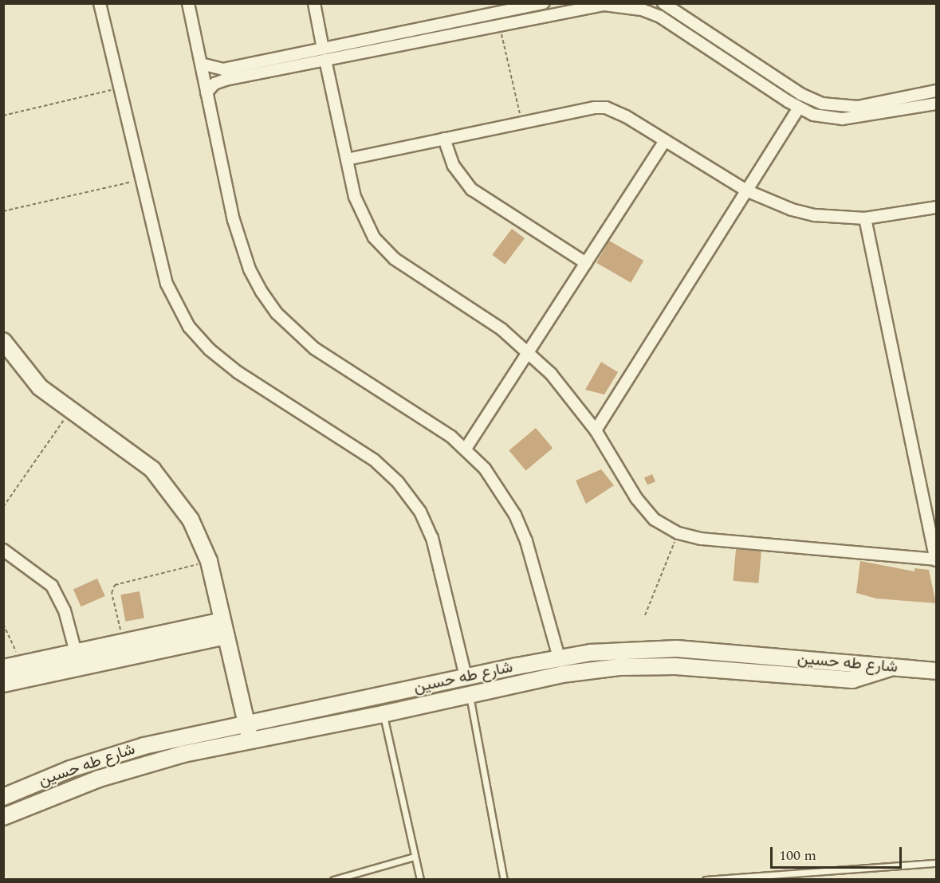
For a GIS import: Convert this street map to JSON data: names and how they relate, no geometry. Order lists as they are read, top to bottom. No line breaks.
{"streets":{"main road":["شارع طه حسين"]},"scale_bar":"100 m"}
